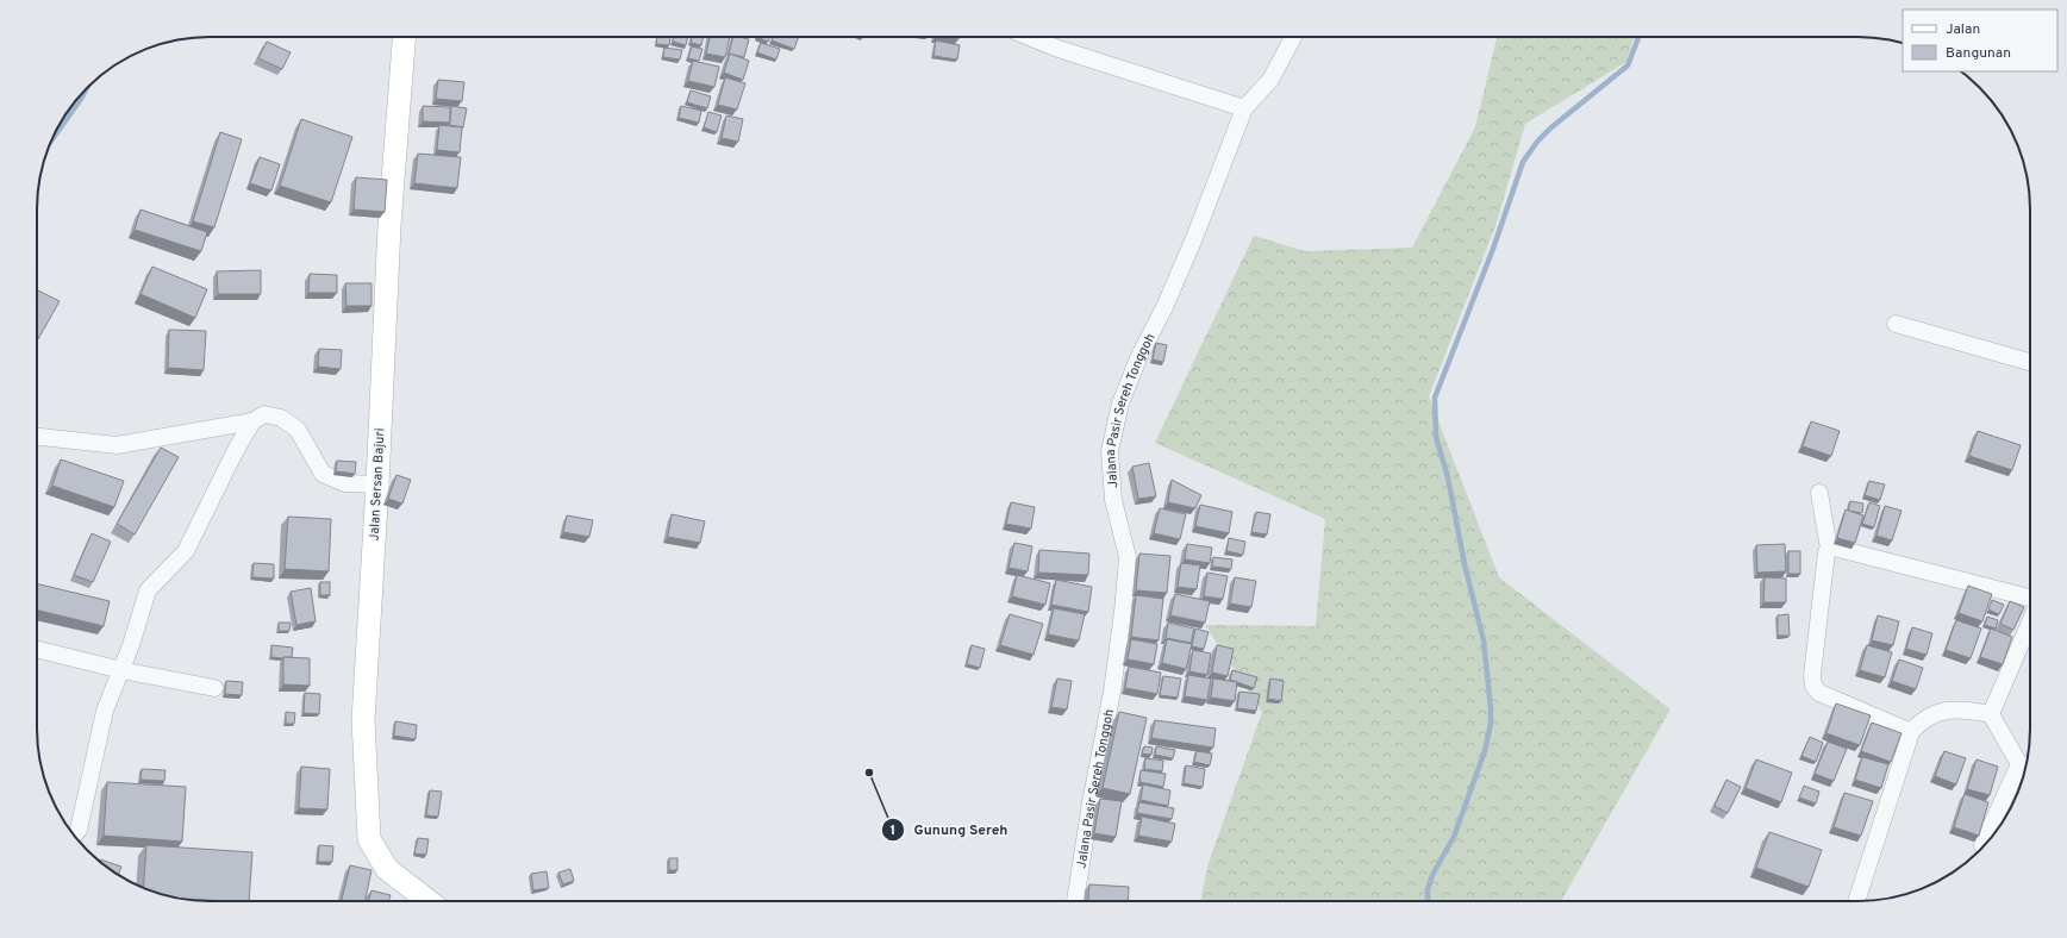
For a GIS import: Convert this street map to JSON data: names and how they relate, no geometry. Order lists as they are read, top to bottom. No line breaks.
{"streets":{"main road":["Jalan Sersan Bajuri"],"street":["Jalana Pasir Sereh Tonggoh"]},"places":["Gunung Sereh"],"legend":["Jalan","Bangunan"]}
